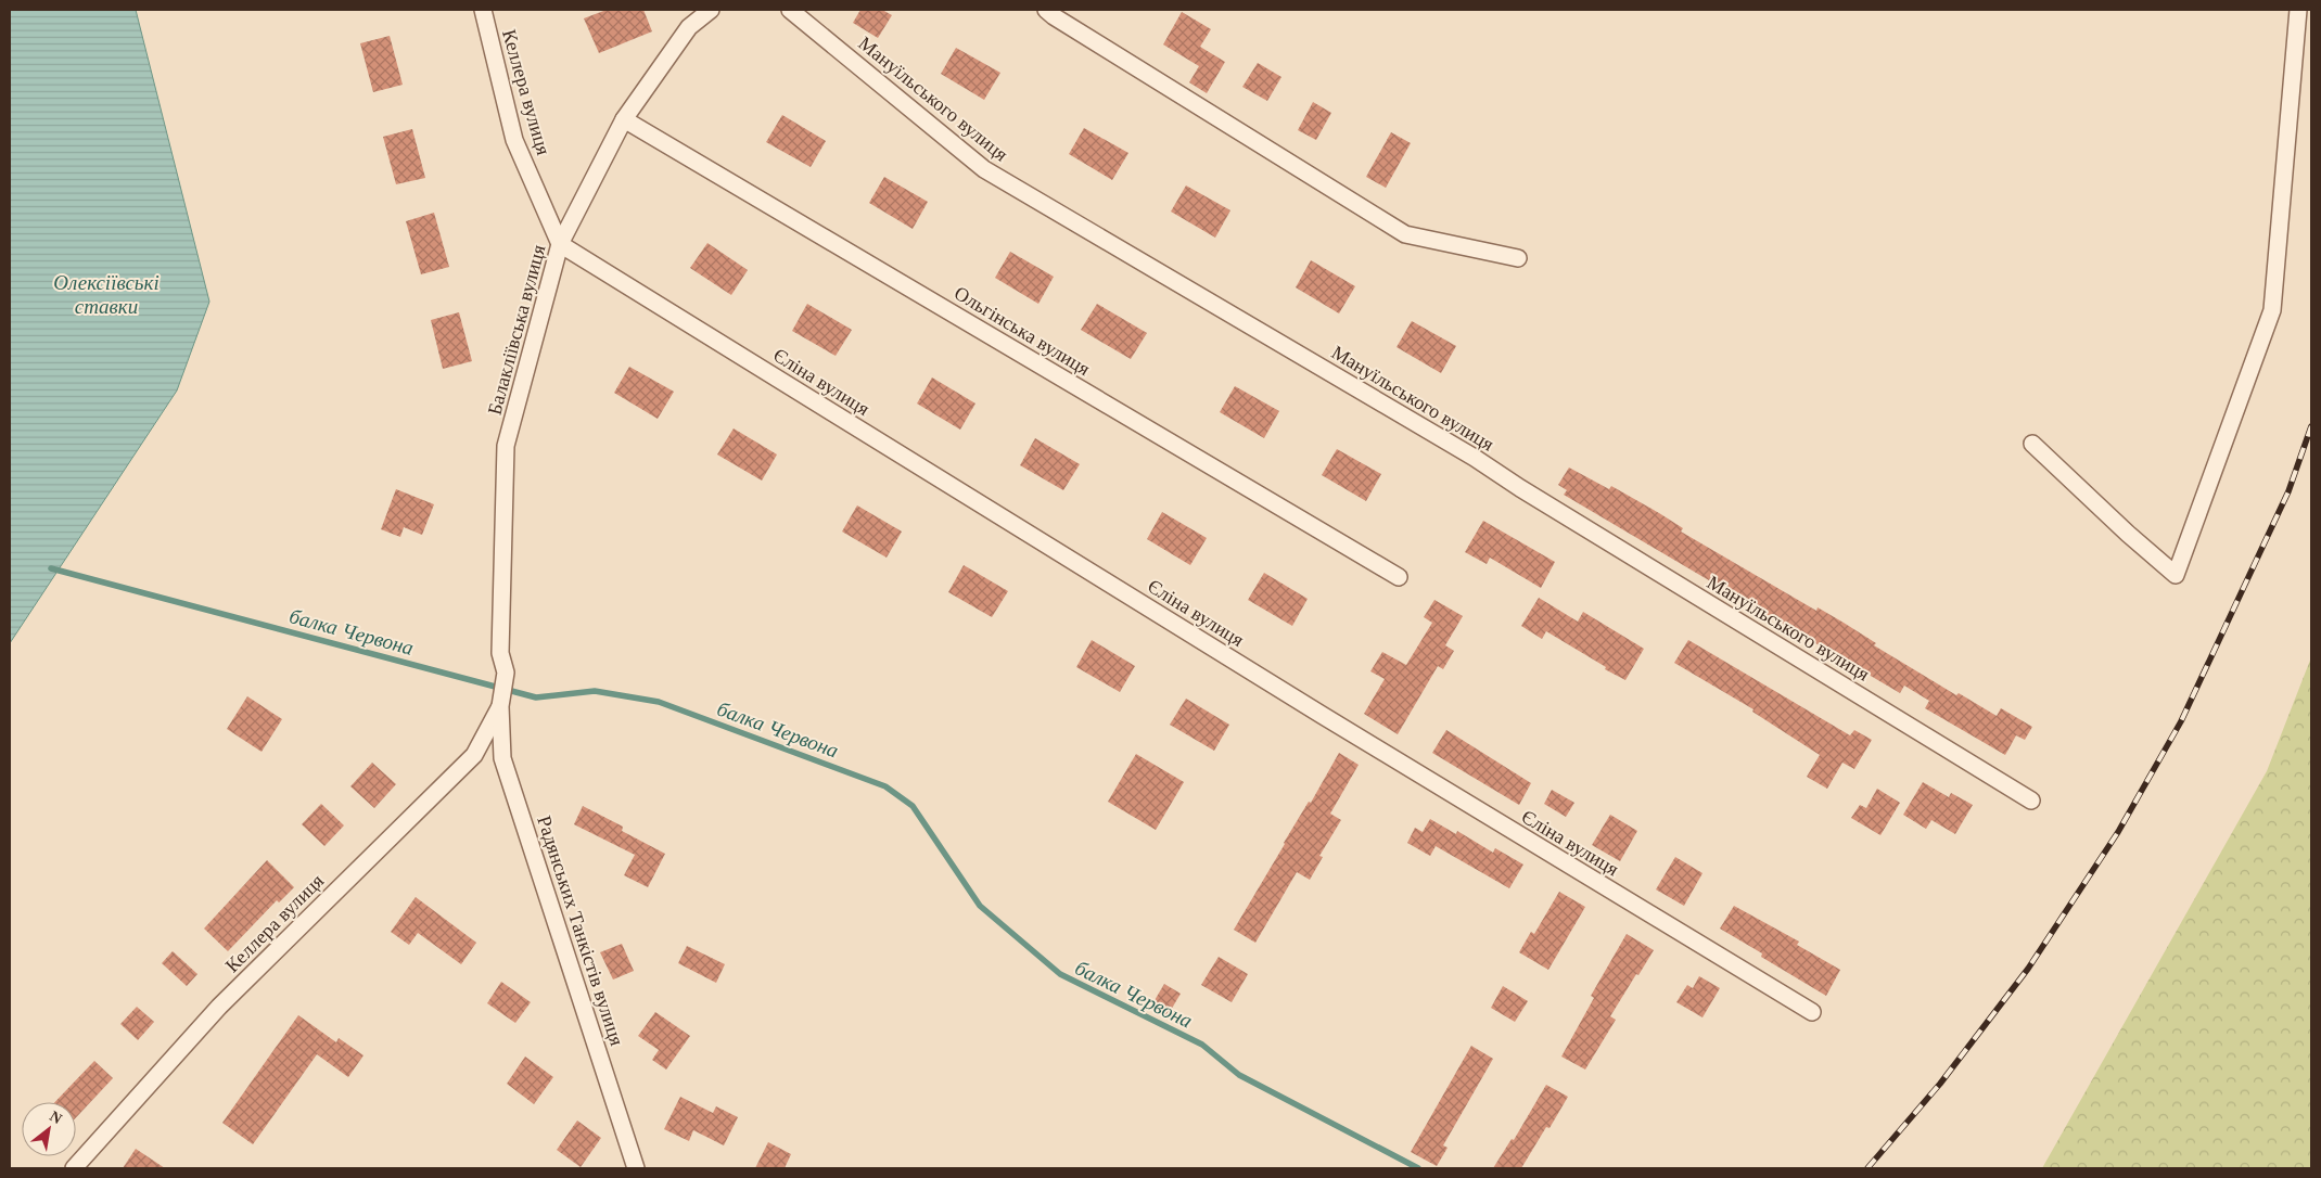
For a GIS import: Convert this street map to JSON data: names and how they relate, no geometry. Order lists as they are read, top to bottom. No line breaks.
{"streets":{"street":["Келлера вулиця","Мануїльського вулиця","Балакліївська вулиця","Ольгінська вулиця","Єліна вулиця","Радянських Танкістів вулиця"]},"crossings":[["Келлера вулиця","Балакліївська вулиця"],["Келлера вулиця","Єліна вулиця"],["Келлера вулиця","Радянських Танкістів вулиця"],["Балакліївська вулиця","Ольгінська вулиця"],["Балакліївська вулиця","Єліна вулиця"],["Балакліївська вулиця","Радянських Танкістів вулиця"]],"water":["Олексіївські ставки","балка Червона"],"north":"top right"}
